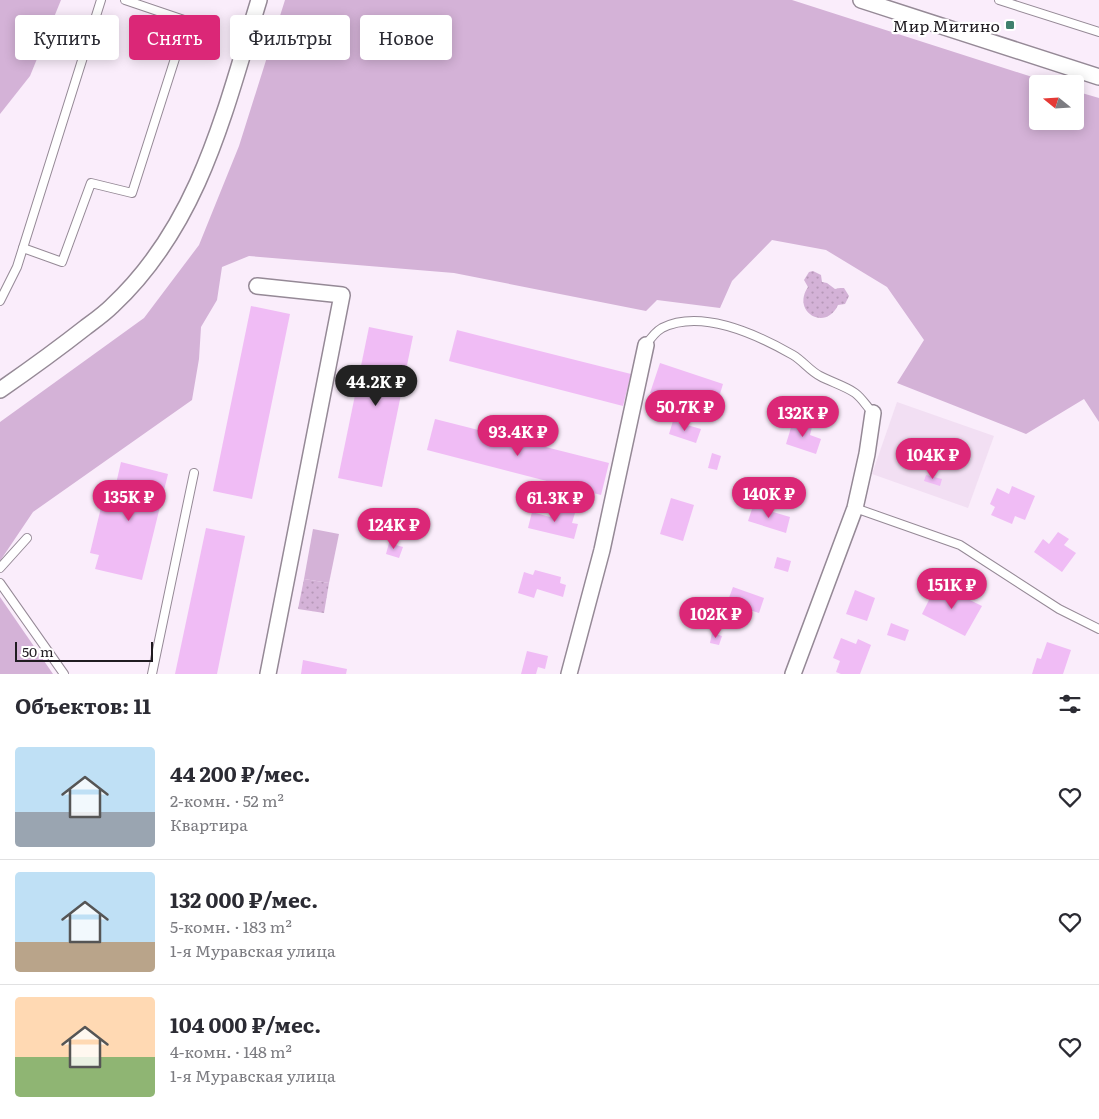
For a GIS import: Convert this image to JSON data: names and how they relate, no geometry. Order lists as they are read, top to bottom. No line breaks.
{"places":{"transit":["Мир Митино"]},"scale_bar":"50 m","north":"left","page":{"chip":["Купить","Снять","Фильтры","Новое"],"price":["44.2K ₽","50.7K ₽","132K ₽","93.4K ₽","104K ₽","140K ₽","135K ₽","61.3K ₽","124K ₽","151K ₽","102K ₽"],"scale":"50 m","heading":"Объектов: 11","list":[{"name":"44 200 ₽/мес.","note":"2-комн. · 52 m² · Квартира"},{"name":"132 000 ₽/мес.","note":"5-комн. · 183 m² · 1-я Муравская улица"},{"name":"104 000 ₽/мес.","note":"4-комн. · 148 m² · 1-я Муравская улица"}]}}
